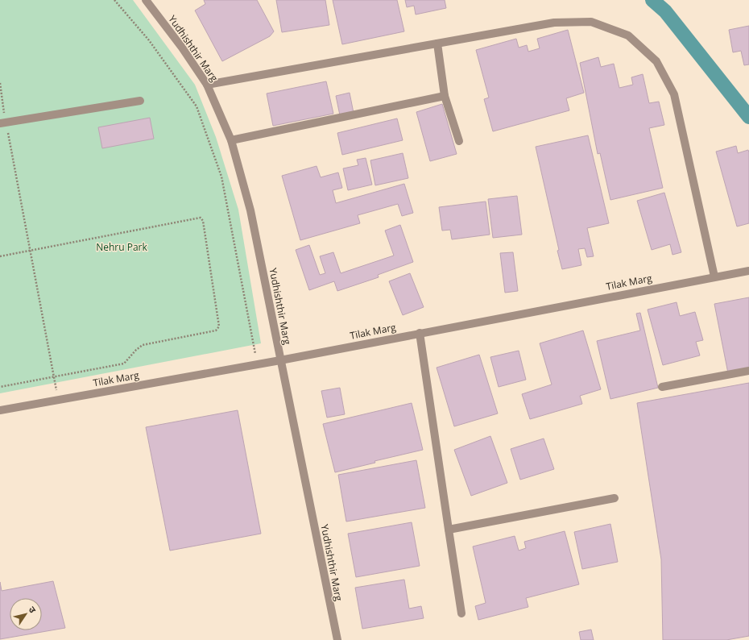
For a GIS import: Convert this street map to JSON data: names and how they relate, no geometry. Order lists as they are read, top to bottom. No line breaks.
{"streets":{"street":["Yudhishthir Marg","Tilak Marg"]},"crossings":[["Yudhishthir Marg","Tilak Marg"]],"parks":["Nehru Park"],"north":"top right"}
